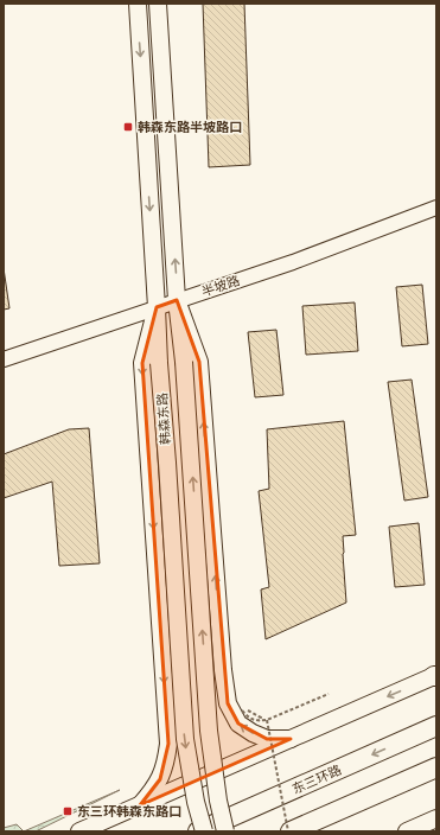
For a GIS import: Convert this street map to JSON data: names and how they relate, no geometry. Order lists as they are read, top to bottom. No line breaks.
{"streets":{"highway":["东三环路"],"main road":["韩森东路"],"street":["半坡路"]},"crossings":[["半坡路","韩森东路"]],"places":{"transit":["韩森东路半坡路口","东三环韩森东路口"]}}
